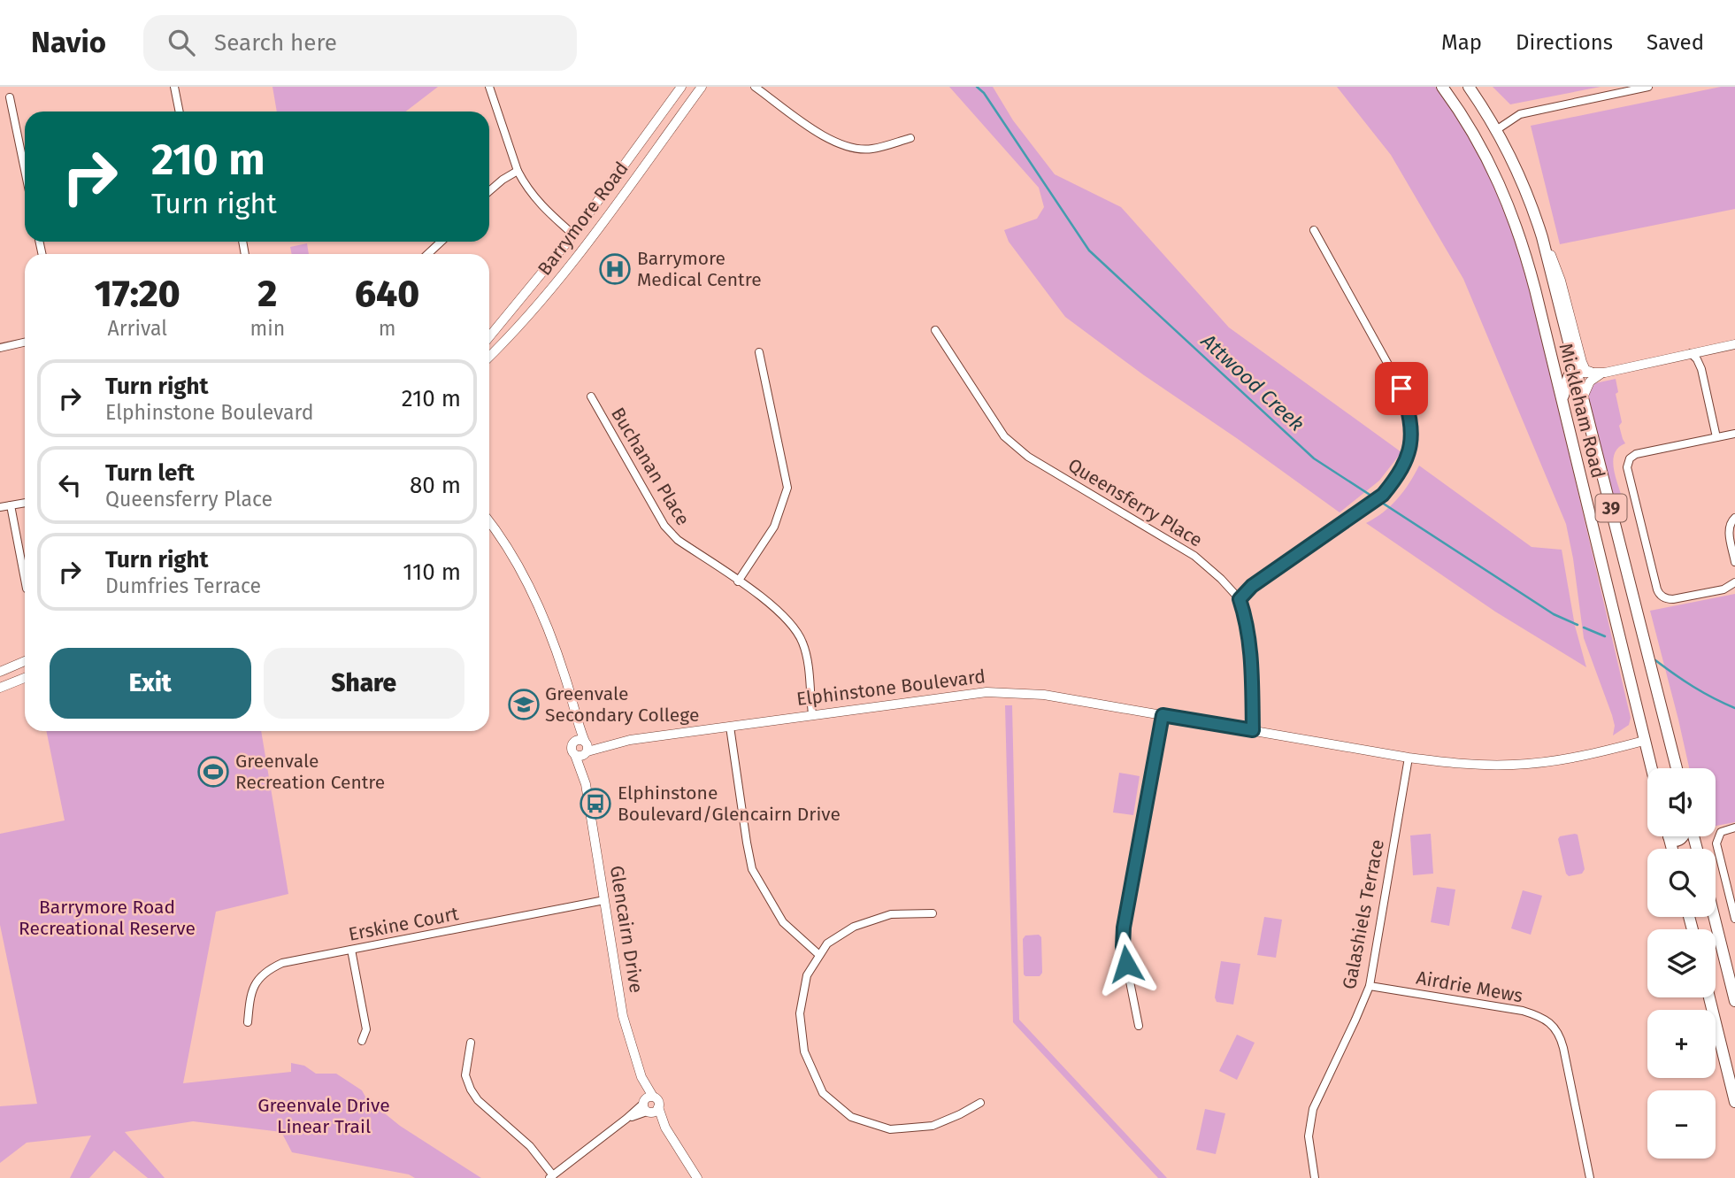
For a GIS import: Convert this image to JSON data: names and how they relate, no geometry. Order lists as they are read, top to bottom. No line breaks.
{"streets":{"main road":["Mickleham Road","39"],"street":["Barrymore Road","Buchanan Place","Queensferry Place","Elphinstone Boulevard","Galashiels Terrace","Erskine Court","Glencairn Drive","Airdrie Mews"]},"crossings":[["Mickleham Road","Elphinstone Boulevard"],["Buchanan Place","Elphinstone Boulevard"],["Queensferry Place","Elphinstone Boulevard"],["Elphinstone Boulevard","Galashiels Terrace"],["Elphinstone Boulevard","Glencairn Drive"],["Galashiels Terrace","Airdrie Mews"],["Erskine Court","Glencairn Drive"]],"water":["Attwood Creek"],"parks":["Barrymore Road Recreational Reserve","Greenvale Drive Linear Trail"],"places":{"hospital":["Barrymore Medical Centre"],"school or university":["Greenvale Secondary College"],"sports":["Greenvale Recreation Centre"],"bus stop":["Elphinstone Boulevard/Glencairn Drive"]},"page":{"header":"Navio","search":"Search here","nav":["Map","Directions","Saved"],"turn":["210 m","Turn right"],"eta":["17:20","Arrival","2","min","640","m"],"list":[{"name":"Turn right","note":"Elphinstone Boulevard","value":"210 m"},{"name":"Turn left","note":"Queensferry Place","value":"80 m"},{"name":"Turn right","note":"Dumfries Terrace","value":"110 m"}],"buttons":["Exit","Share"],"map_buttons":["+","−"]}}
